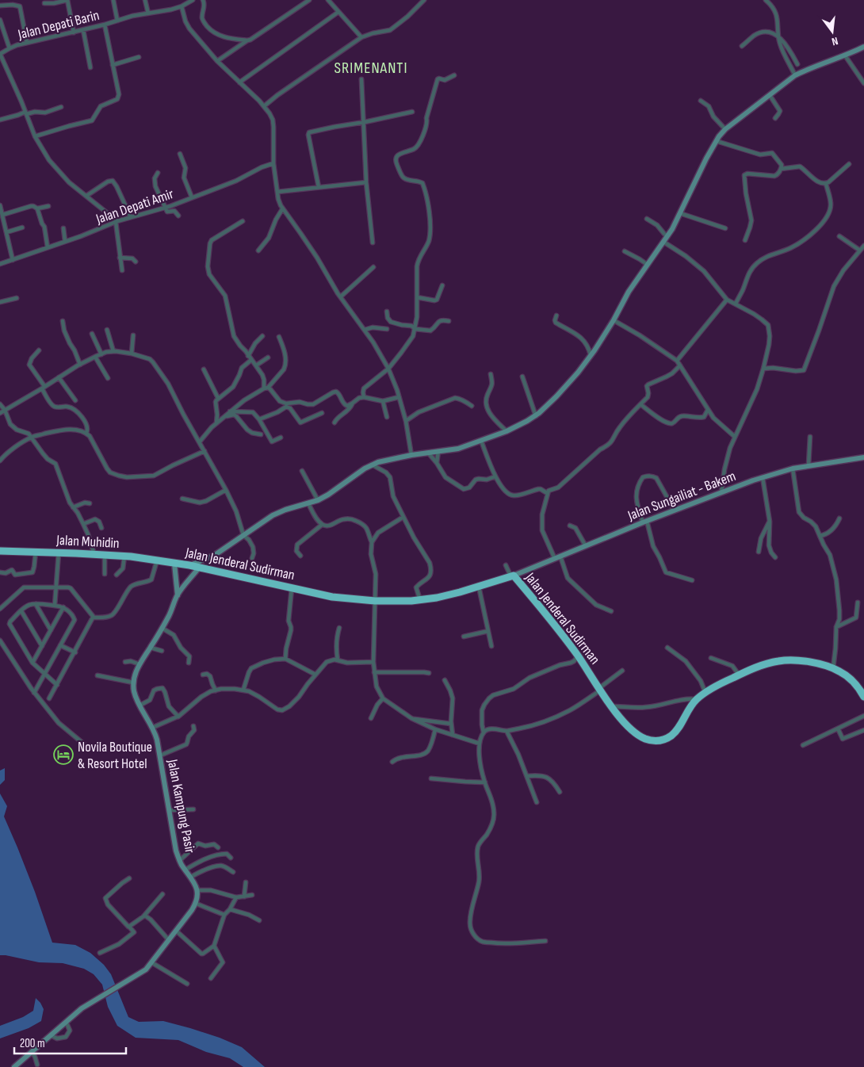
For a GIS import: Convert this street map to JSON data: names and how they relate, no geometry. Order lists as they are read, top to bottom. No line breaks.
{"streets":{"highway":["Jalan Muhidin","Jalan Jenderal Sudirman"],"street":["Jalan Depati Barin","Jalan Depati Amir","Jalan Sungailiat - Bakem","Jalan Kampung Pasir"]},"crossings":[["Jalan Sungailiat - Bakem","Jalan Jenderal Sudirman"],["Jalan Muhidin","Jalan Jenderal Sudirman"]],"districts":["SRIMENANTI"],"places":{"hotel":["Novila Boutique & Resort Hotel"]},"scale_bar":"200 m","north":"bottom"}
